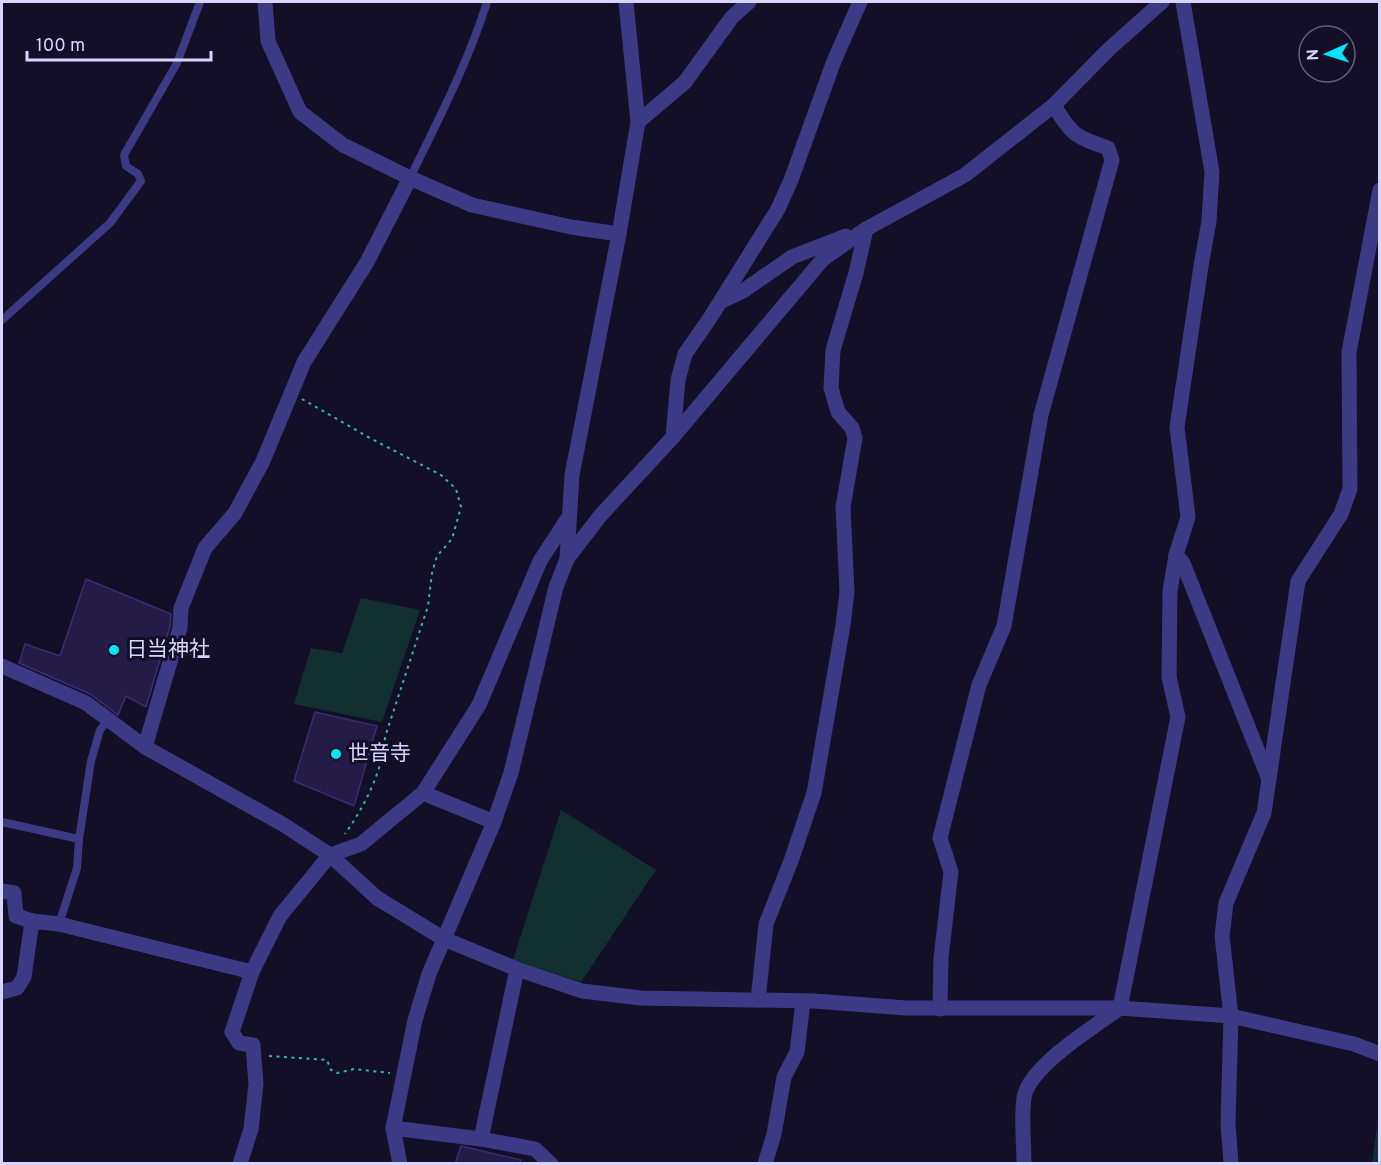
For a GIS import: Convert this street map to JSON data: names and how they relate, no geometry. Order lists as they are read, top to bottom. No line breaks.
{"places":["日当神社","世音寺"],"scale_bar":"100 m","north":"left"}
